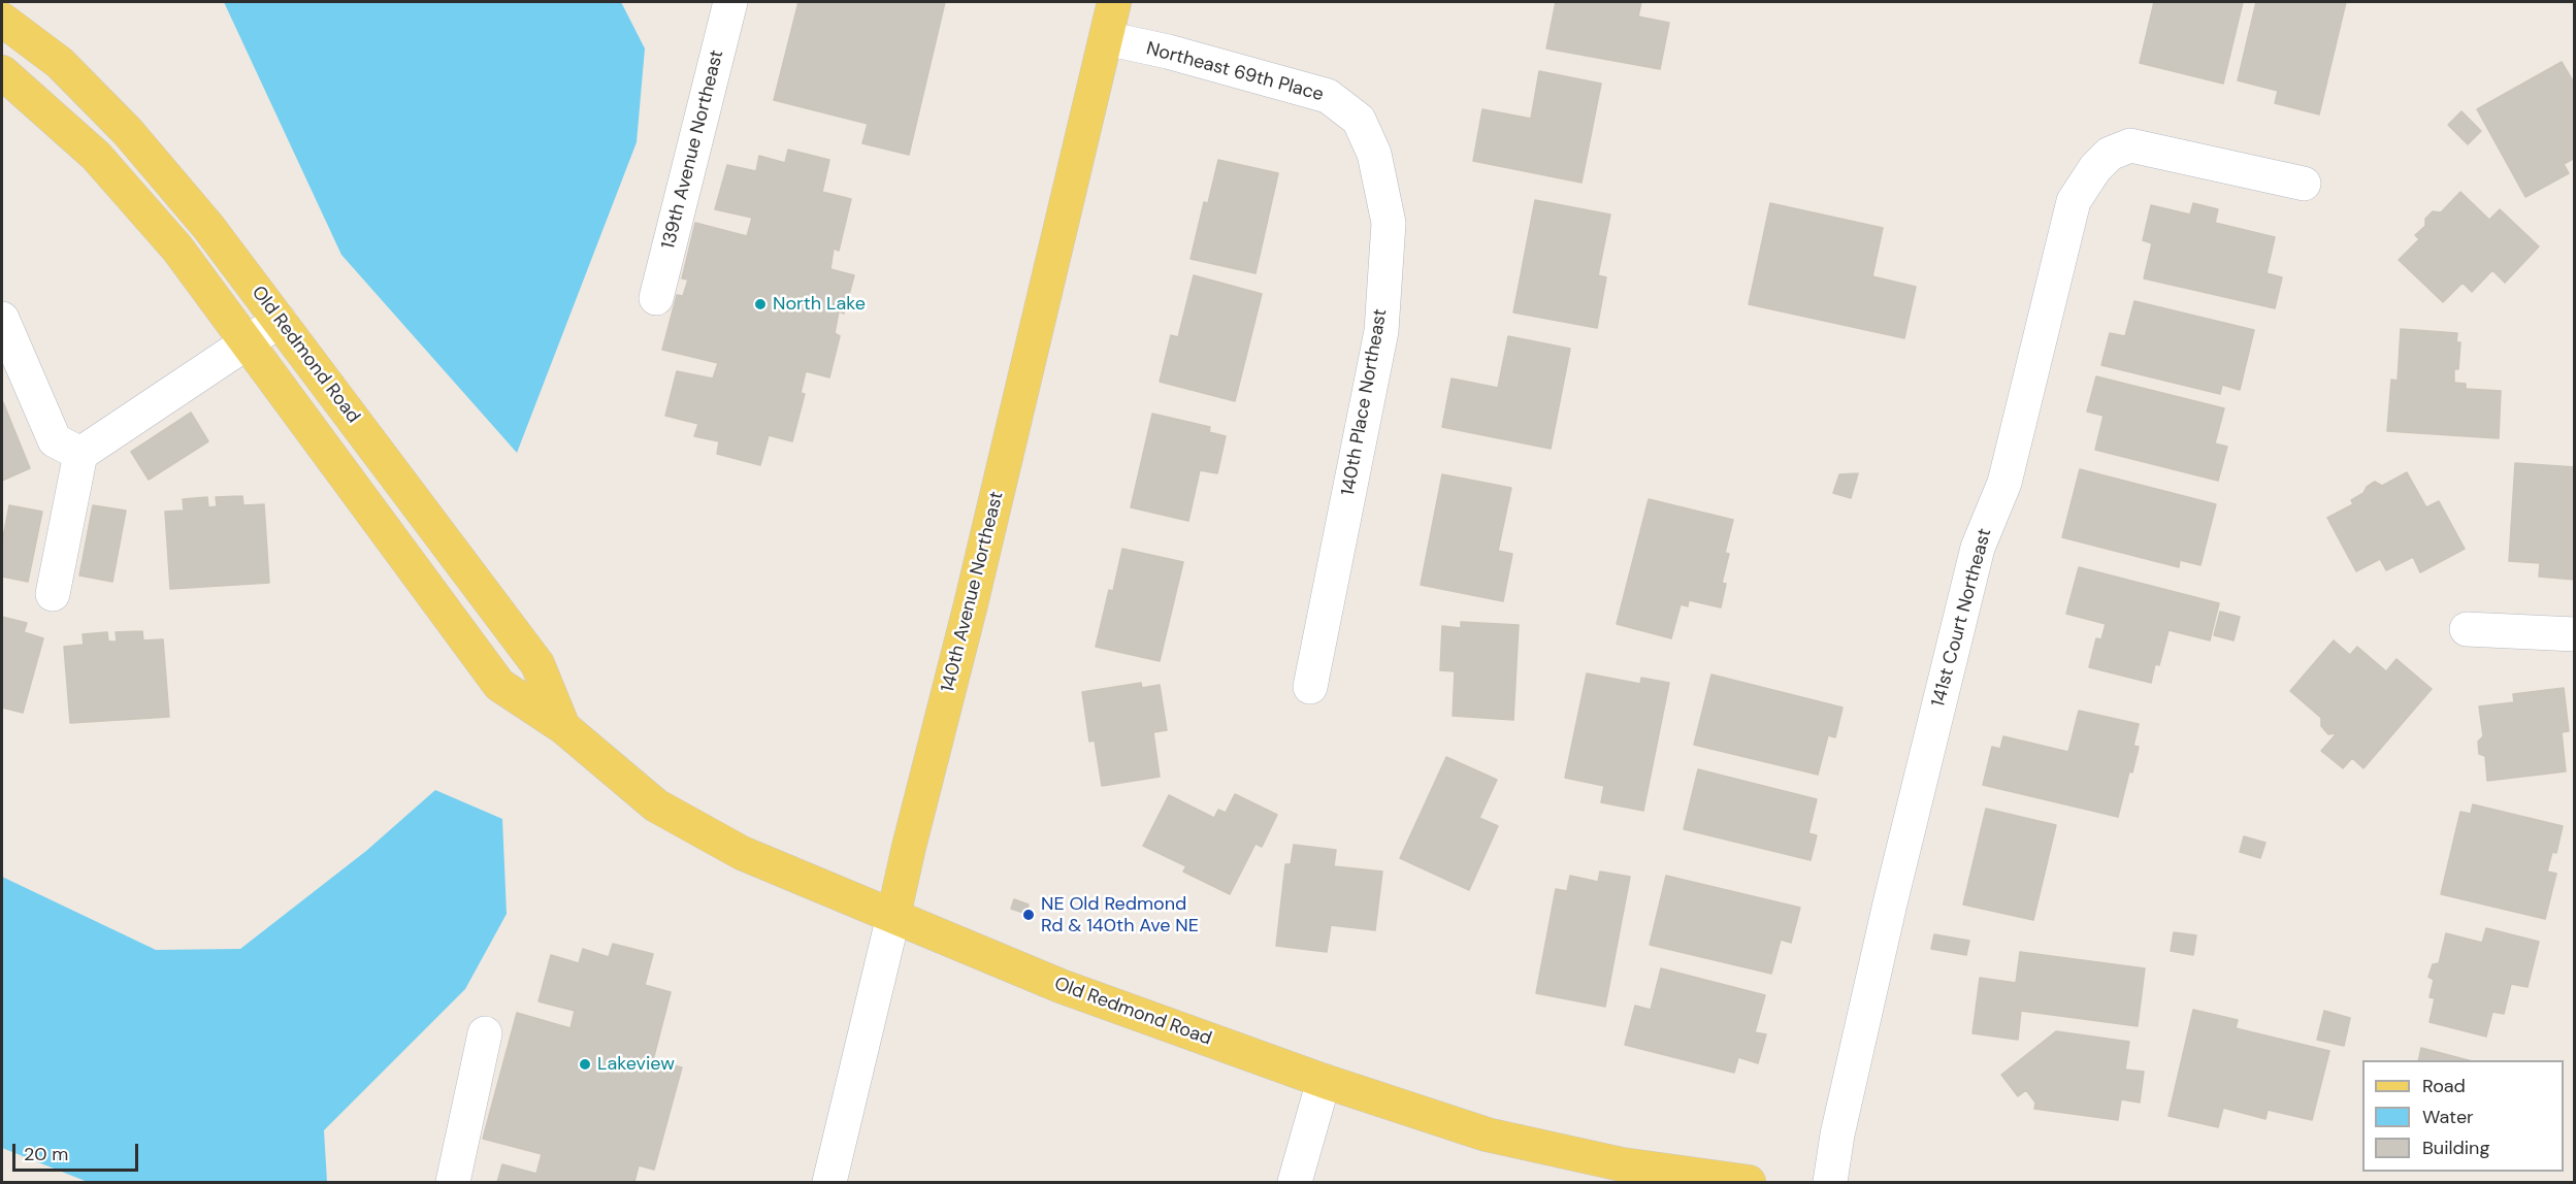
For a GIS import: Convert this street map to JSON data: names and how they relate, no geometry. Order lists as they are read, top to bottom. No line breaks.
{"streets":{"main road":["Old Redmond Road","140th Avenue Northeast"],"street":["Northeast 69th Place","139th Avenue Northeast","140th Place Northeast","141st Court Northeast"]},"crossings":[["Northeast 69th Place","140th Place Northeast"],["Northeast 69th Place","140th Avenue Northeast"],["Old Redmond Road","140th Avenue Northeast"]],"places":["North Lake","NE Old Redmond Rd & 140th Ave NE","Lakeview"],"legend":["Road","Water","Building"],"scale_bar":"20 m"}
